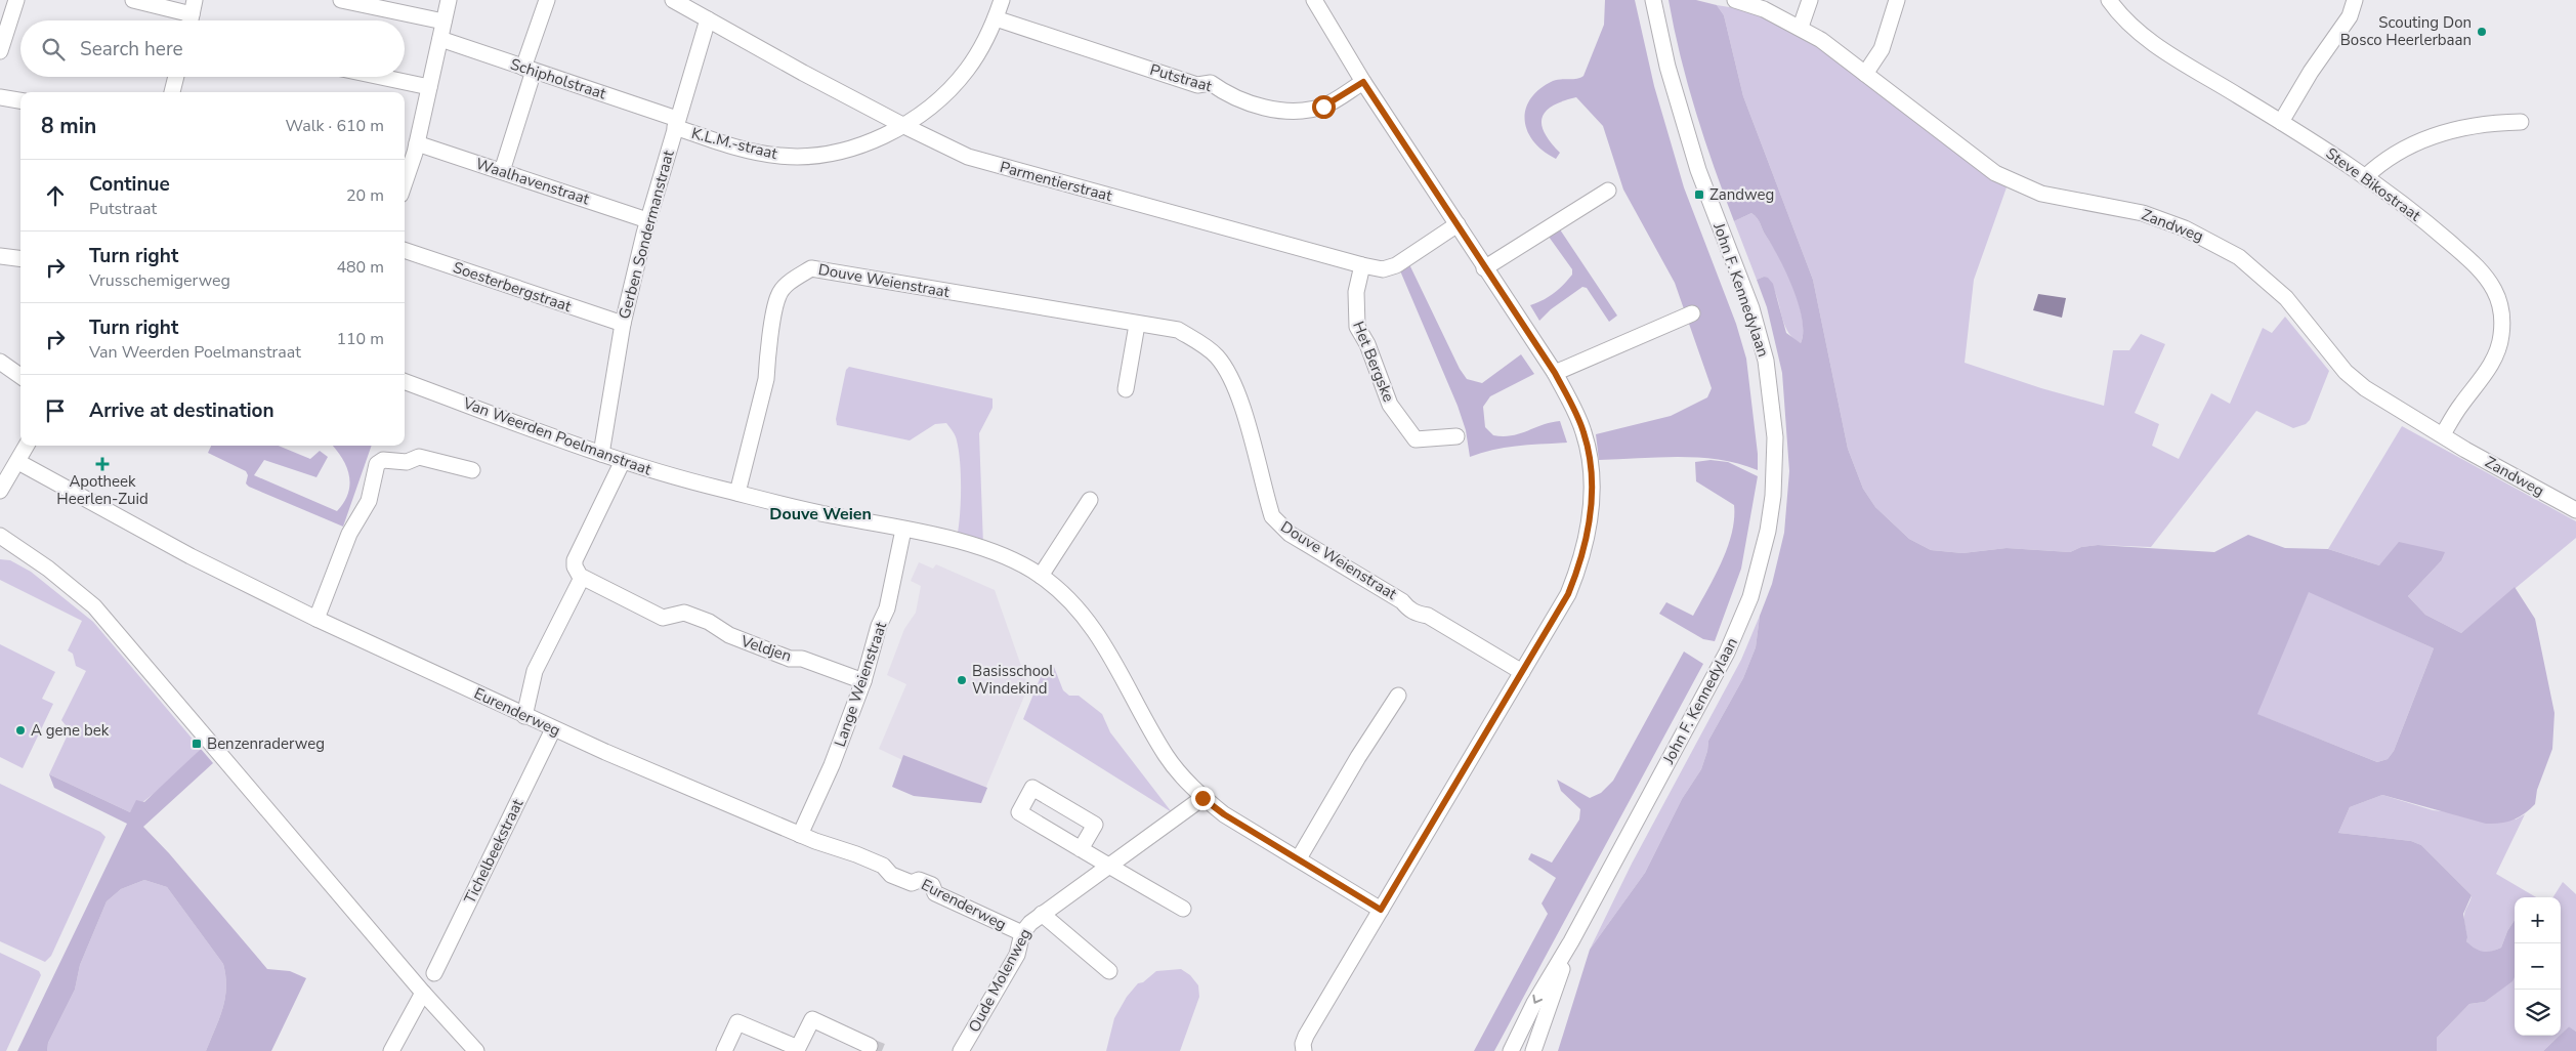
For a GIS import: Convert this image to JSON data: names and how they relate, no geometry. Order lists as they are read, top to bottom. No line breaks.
{"streets":{"street":["Putstraat","Schipholstraat","K.L.M.-straat","Waalhavenstraat","Parmentierstraat","Steve Bikostraat","Zandweg","Gerben Sondermanstraat","Douve Weienstraat","Soesterbergstraat","John F. Kennedylaan","Het Bergske","Van Weerden Poelmanstraat","Veldjen","Lange Weienstraat","Eurenderweg","Tichelbeekstraat","Oude Molenweg"]},"crossings":[["Putstraat","K.L.M.-straat"],["Schipholstraat","K.L.M.-straat"],["Schipholstraat","Gerben Sondermanstraat"],["K.L.M.-straat","Parmentierstraat"],["K.L.M.-straat","Gerben Sondermanstraat"],["Waalhavenstraat","Gerben Sondermanstraat"],["Parmentierstraat","Gerben Sondermanstraat"],["Parmentierstraat","Het Bergske"],["Steve Bikostraat","Zandweg"],["Gerben Sondermanstraat","Soesterbergstraat"],["Gerben Sondermanstraat","Van Weerden Poelmanstraat"],["Douve Weienstraat","Van Weerden Poelmanstraat"],["Van Weerden Poelmanstraat","Lange Weienstraat"],["Van Weerden Poelmanstraat","Oude Molenweg"],["Veldjen","Lange Weienstraat"],["Lange Weienstraat","Eurenderweg"],["Eurenderweg","Tichelbeekstraat"],["Eurenderweg","Oude Molenweg"]],"districts":["Douve Weien"],"places":{"other":["Scouting Don Bosco Heerlerbaan","Basisschool Windekind","A gene bek"],"transit":["Zandweg","Benzenraderweg"],"health":["Apotheek Heerlen-Zuid"]},"page":{"search":"Search here","heading":["8 min","Walk · 610 m"],"list":[["Continue","Putstraat","20 m"],["Turn right","Vrusschemigerweg","480 m"],["Turn right","Van Weerden Poelmanstraat","110 m"],"Arrive at destination"],"map_buttons":["+","−"]}}
